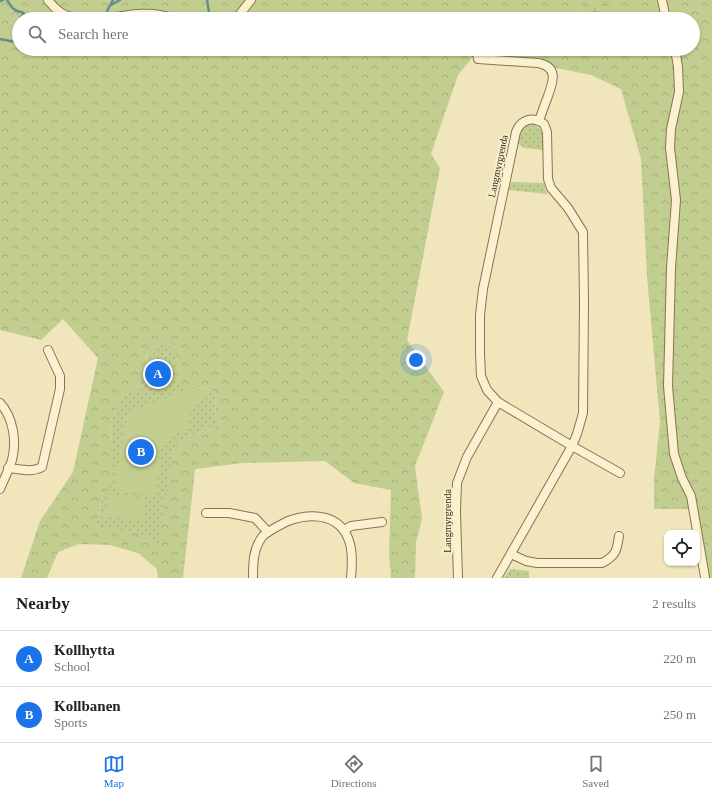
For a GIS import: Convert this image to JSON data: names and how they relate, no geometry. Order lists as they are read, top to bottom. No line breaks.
{"streets":{"street":["Langmyrgrenda"]},"page":{"search":"Search here","pins":["A","B"],"heading":["Nearby","2 results"],"list":[{"mark":"A","name":"Kollhytta","note":"School","value":"220 m"},{"mark":"B","name":"Kollbanen","note":"Sports","value":"250 m"}],"nav":["Map","Directions","Saved"]}}
